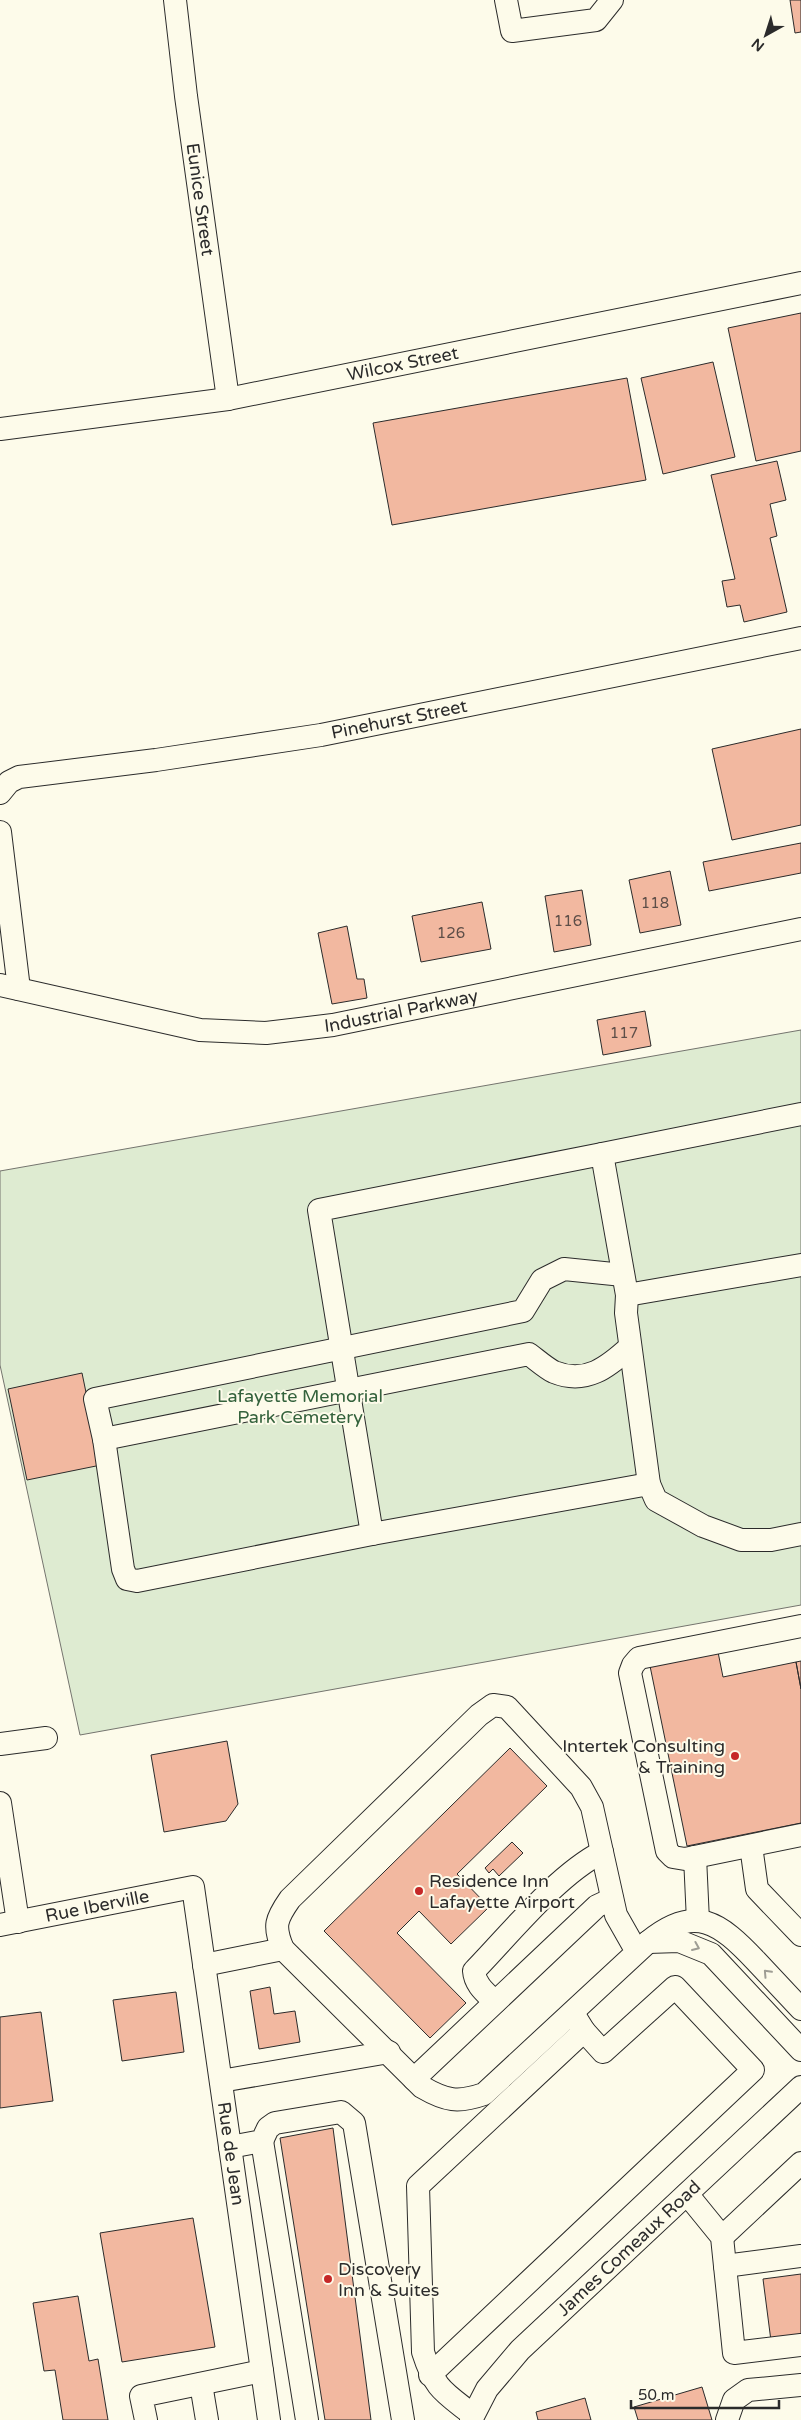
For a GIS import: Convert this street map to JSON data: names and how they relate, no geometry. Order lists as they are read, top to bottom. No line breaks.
{"streets":{"street":["Eunice Street","Wilcox Street","Pinehurst Street","Industrial Parkway","Rue Iberville","Rue de Jean","James Comeaux Road"]},"crossings":[["Eunice Street","Wilcox Street"],["Rue Iberville","Rue de Jean"]],"parks":["Lafayette Memorial Park Cemetery"],"places":["Intertek Consulting & Training","Residence Inn Lafayette Airport","Discovery Inn & Suites"],"house_numbers":["118","116","126","117"],"scale_bar":"50 m","north":"bottom left"}
